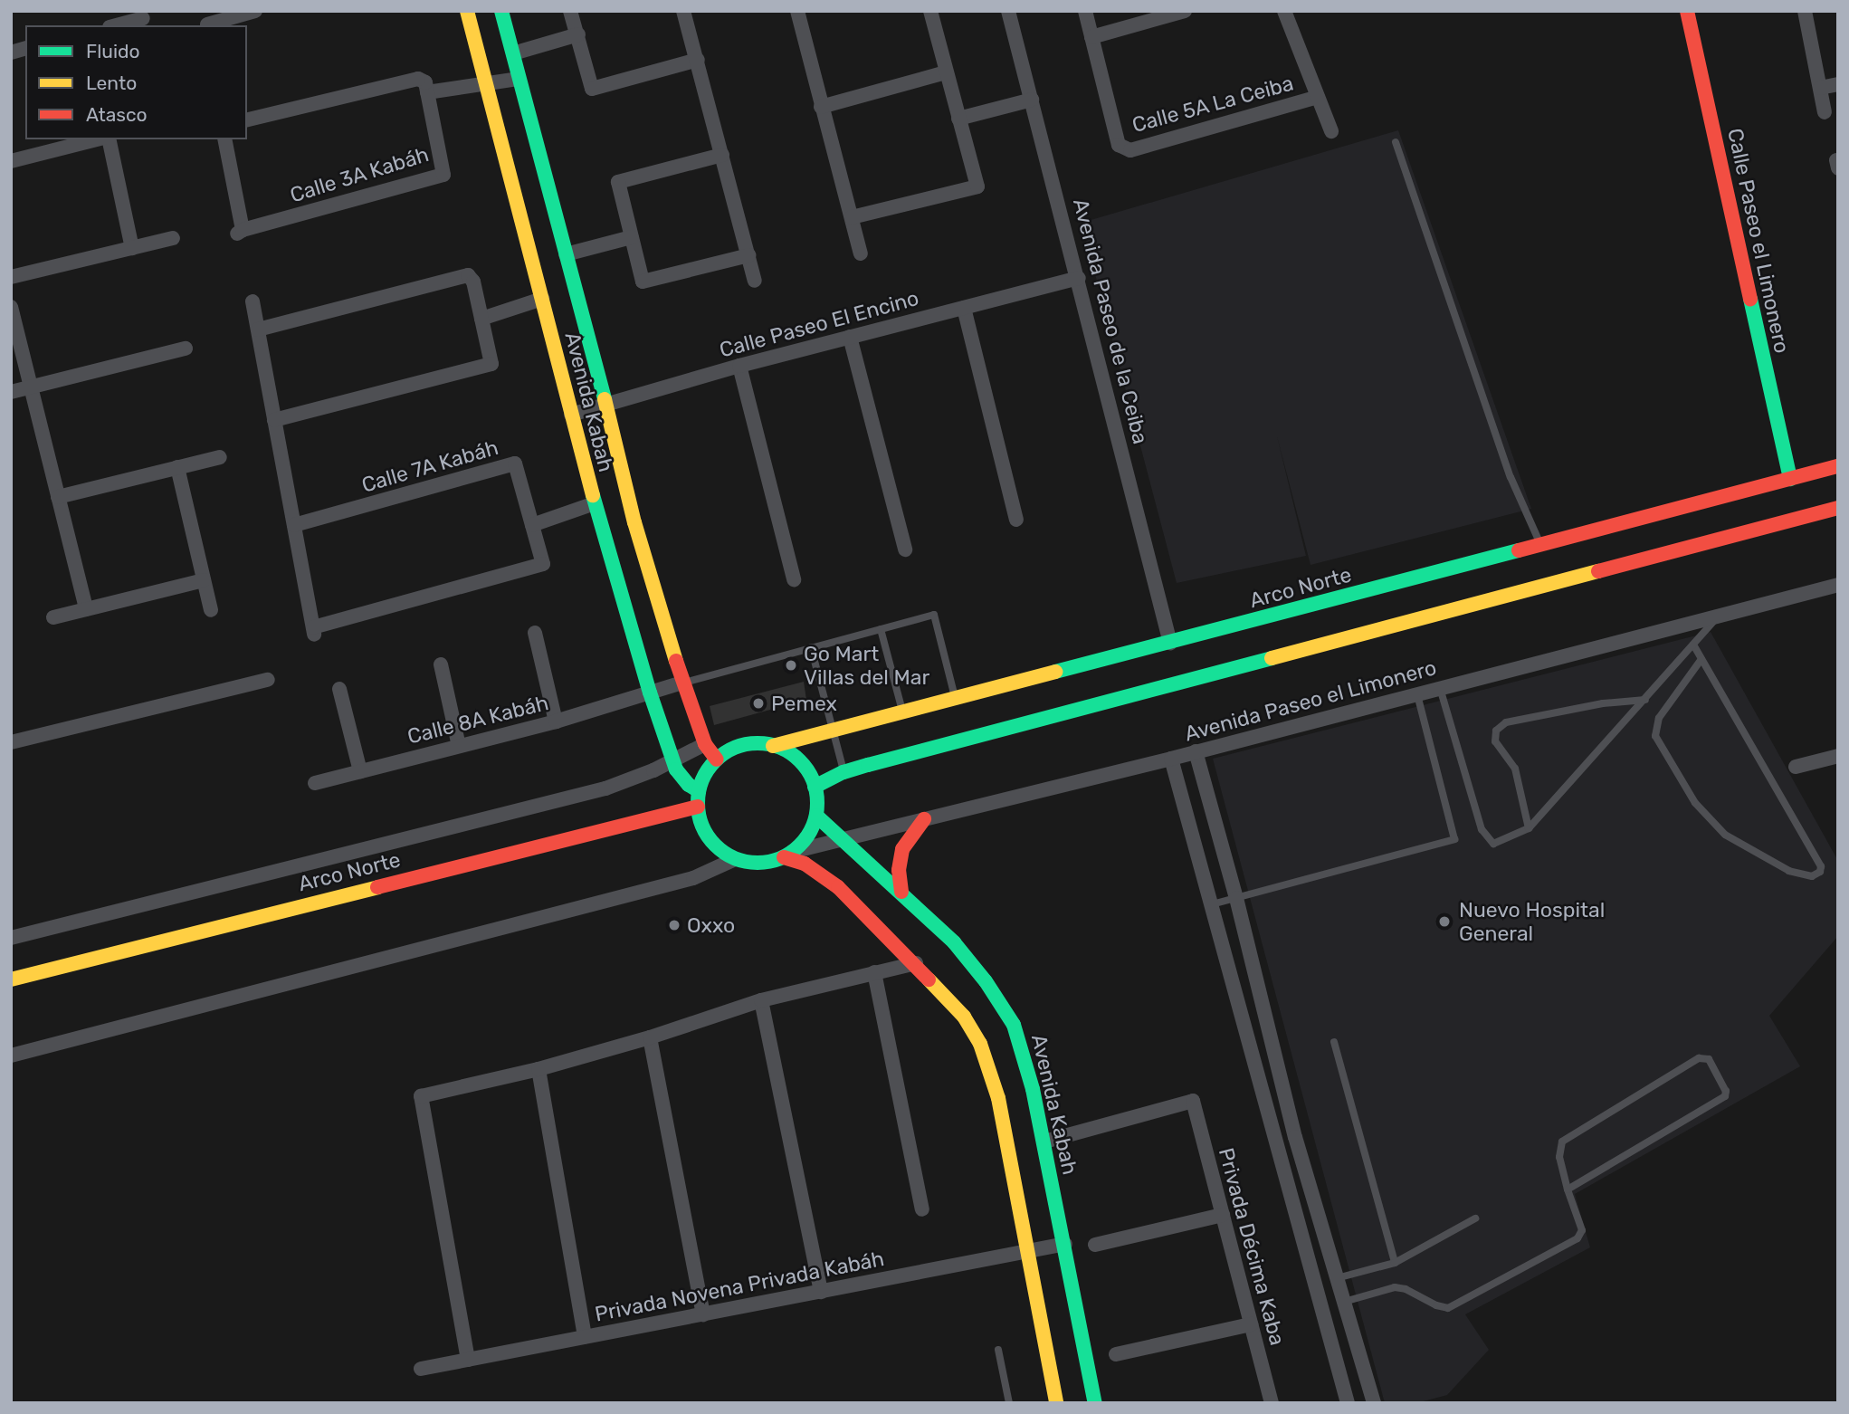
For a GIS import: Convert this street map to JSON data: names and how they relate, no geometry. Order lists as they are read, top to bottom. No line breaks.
{"streets":{"main road":["Calle Paseo el Limonero","Avenida Kabah","Arco Norte"],"street":["Calle 5A La Ceiba","Calle 3A Kabáh","Avenida Paseo de la Ceiba","Calle Paseo El Encino","Calle 7A Kabáh","Avenida Paseo el Limonero","Calle 8A Kabáh","Privada Décima Kaba","Privada Novena Privada Kabáh"]},"crossings":[["Calle Paseo el Limonero","Arco Norte"],["Avenida Paseo de la Ceiba","Calle Paseo El Encino"],["Avenida Paseo de la Ceiba","Arco Norte"],["Calle Paseo El Encino","Avenida Kabah"],["Avenida Kabah","Arco Norte"],["Avenida Kabah","Avenida Paseo el Limonero"],["Avenida Kabah","Calle 8A Kabáh"],["Avenida Kabah","Privada Décima Kaba"],["Avenida Kabah","Privada Novena Privada Kabáh"],["Arco Norte","Avenida Paseo el Limonero"]],"places":["Go Mart Villas del Mar","Pemex","Nuevo Hospital General","Oxxo"],"legend":["Fluido","Lento","Atasco"]}
